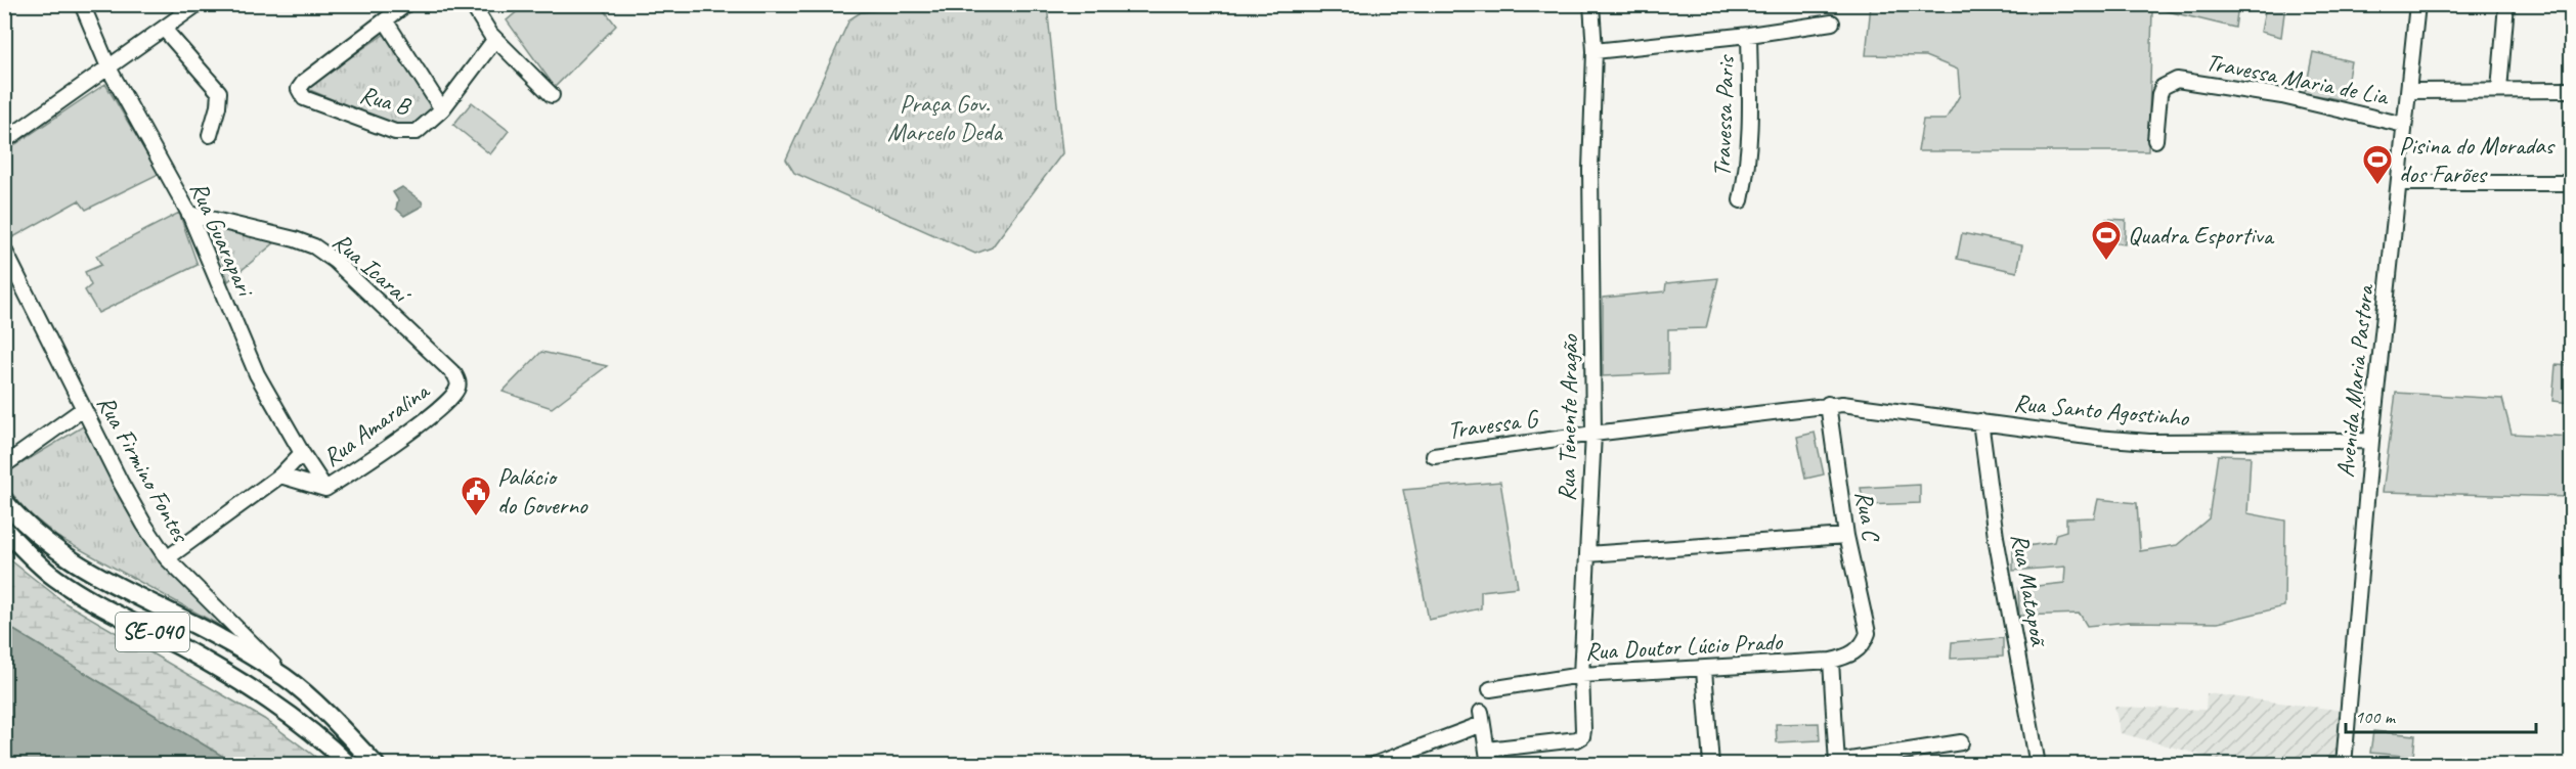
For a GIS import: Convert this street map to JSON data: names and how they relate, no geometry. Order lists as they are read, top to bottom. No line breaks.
{"streets":{"main road":["SE-040"],"street":["Travessa Maria de Lia","Rua B","Travessa Paris","Rua Guarapari","Rua Icaraí","Avenida Maria Pastora","Rua Santo Agostinho","Rua Tenente Aragão","Rua Amaralina","Travessa G","Rua Firmino Fontes","Rua C","Rua Matapoã","Rua Doutor Lúcio Prado"]},"crossings":[["Travessa Maria de Lia","Avenida Maria Pastora"],["Rua Guarapari","Rua Icaraí"],["Rua Guarapari","Rua Amaralina"],["Rua Icaraí","Rua Amaralina"],["Avenida Maria Pastora","Rua Santo Agostinho"],["Rua Santo Agostinho","Rua Tenente Aragão"],["Rua Santo Agostinho","Travessa G"],["Rua Santo Agostinho","Rua C"],["Rua Santo Agostinho","Rua Matapoã"],["Rua Tenente Aragão","Travessa G"],["Rua Tenente Aragão","Rua Doutor Lúcio Prado"],["Rua Amaralina","Rua Firmino Fontes"],["Rua Firmino Fontes","SE-040"],["Rua C","Rua Doutor Lúcio Prado"]],"parks":["Praça Gov. Marcelo Deda"],"places":{"sports":["Pisina do Moradas dos Farões","Quadra Esportiva"],"public building":["Palácio do Governo"]},"scale_bar":"100 m"}
